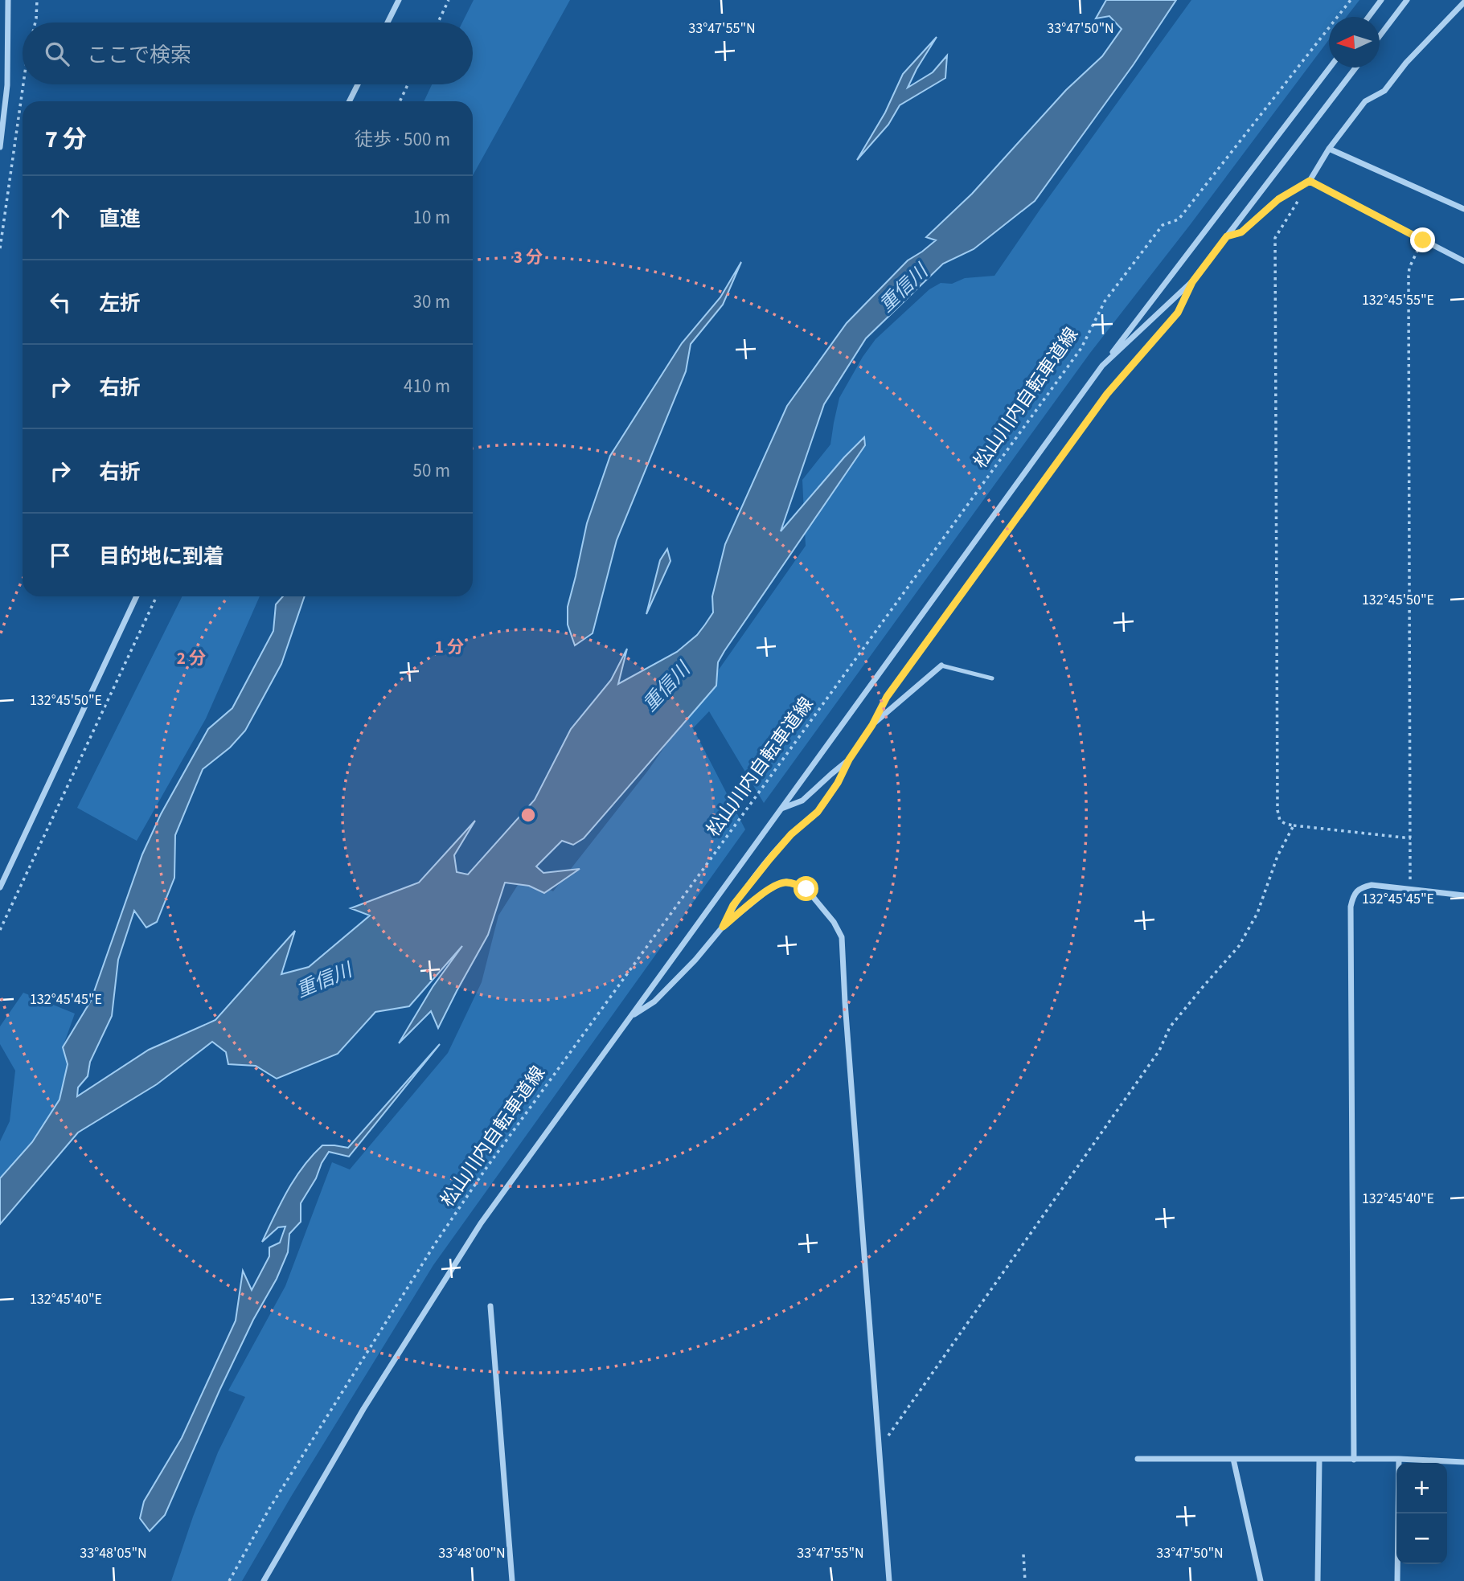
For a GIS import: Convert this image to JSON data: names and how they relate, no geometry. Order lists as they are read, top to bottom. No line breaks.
{"streets":{"path":["松山川内自転車道線"]},"water":["重信川"],"north":"left","page":{"search":"ここで検索","heading":["7 分","徒歩 · 500 m"],"list":[["直進","10 m"],["左折","30 m"],["右折","410 m"],["右折","50 m"],"目的地に到着"],"map_buttons":["+","−"]},"coordinates":["33°47'55\"N","33°47'50\"N","132°45'55\"E","132°45'50\"E","132°45'45\"E","132°45'40\"E","33°48'05\"N","33°48'00\"N"],"rings":["3 分","1 分","2 分"]}
